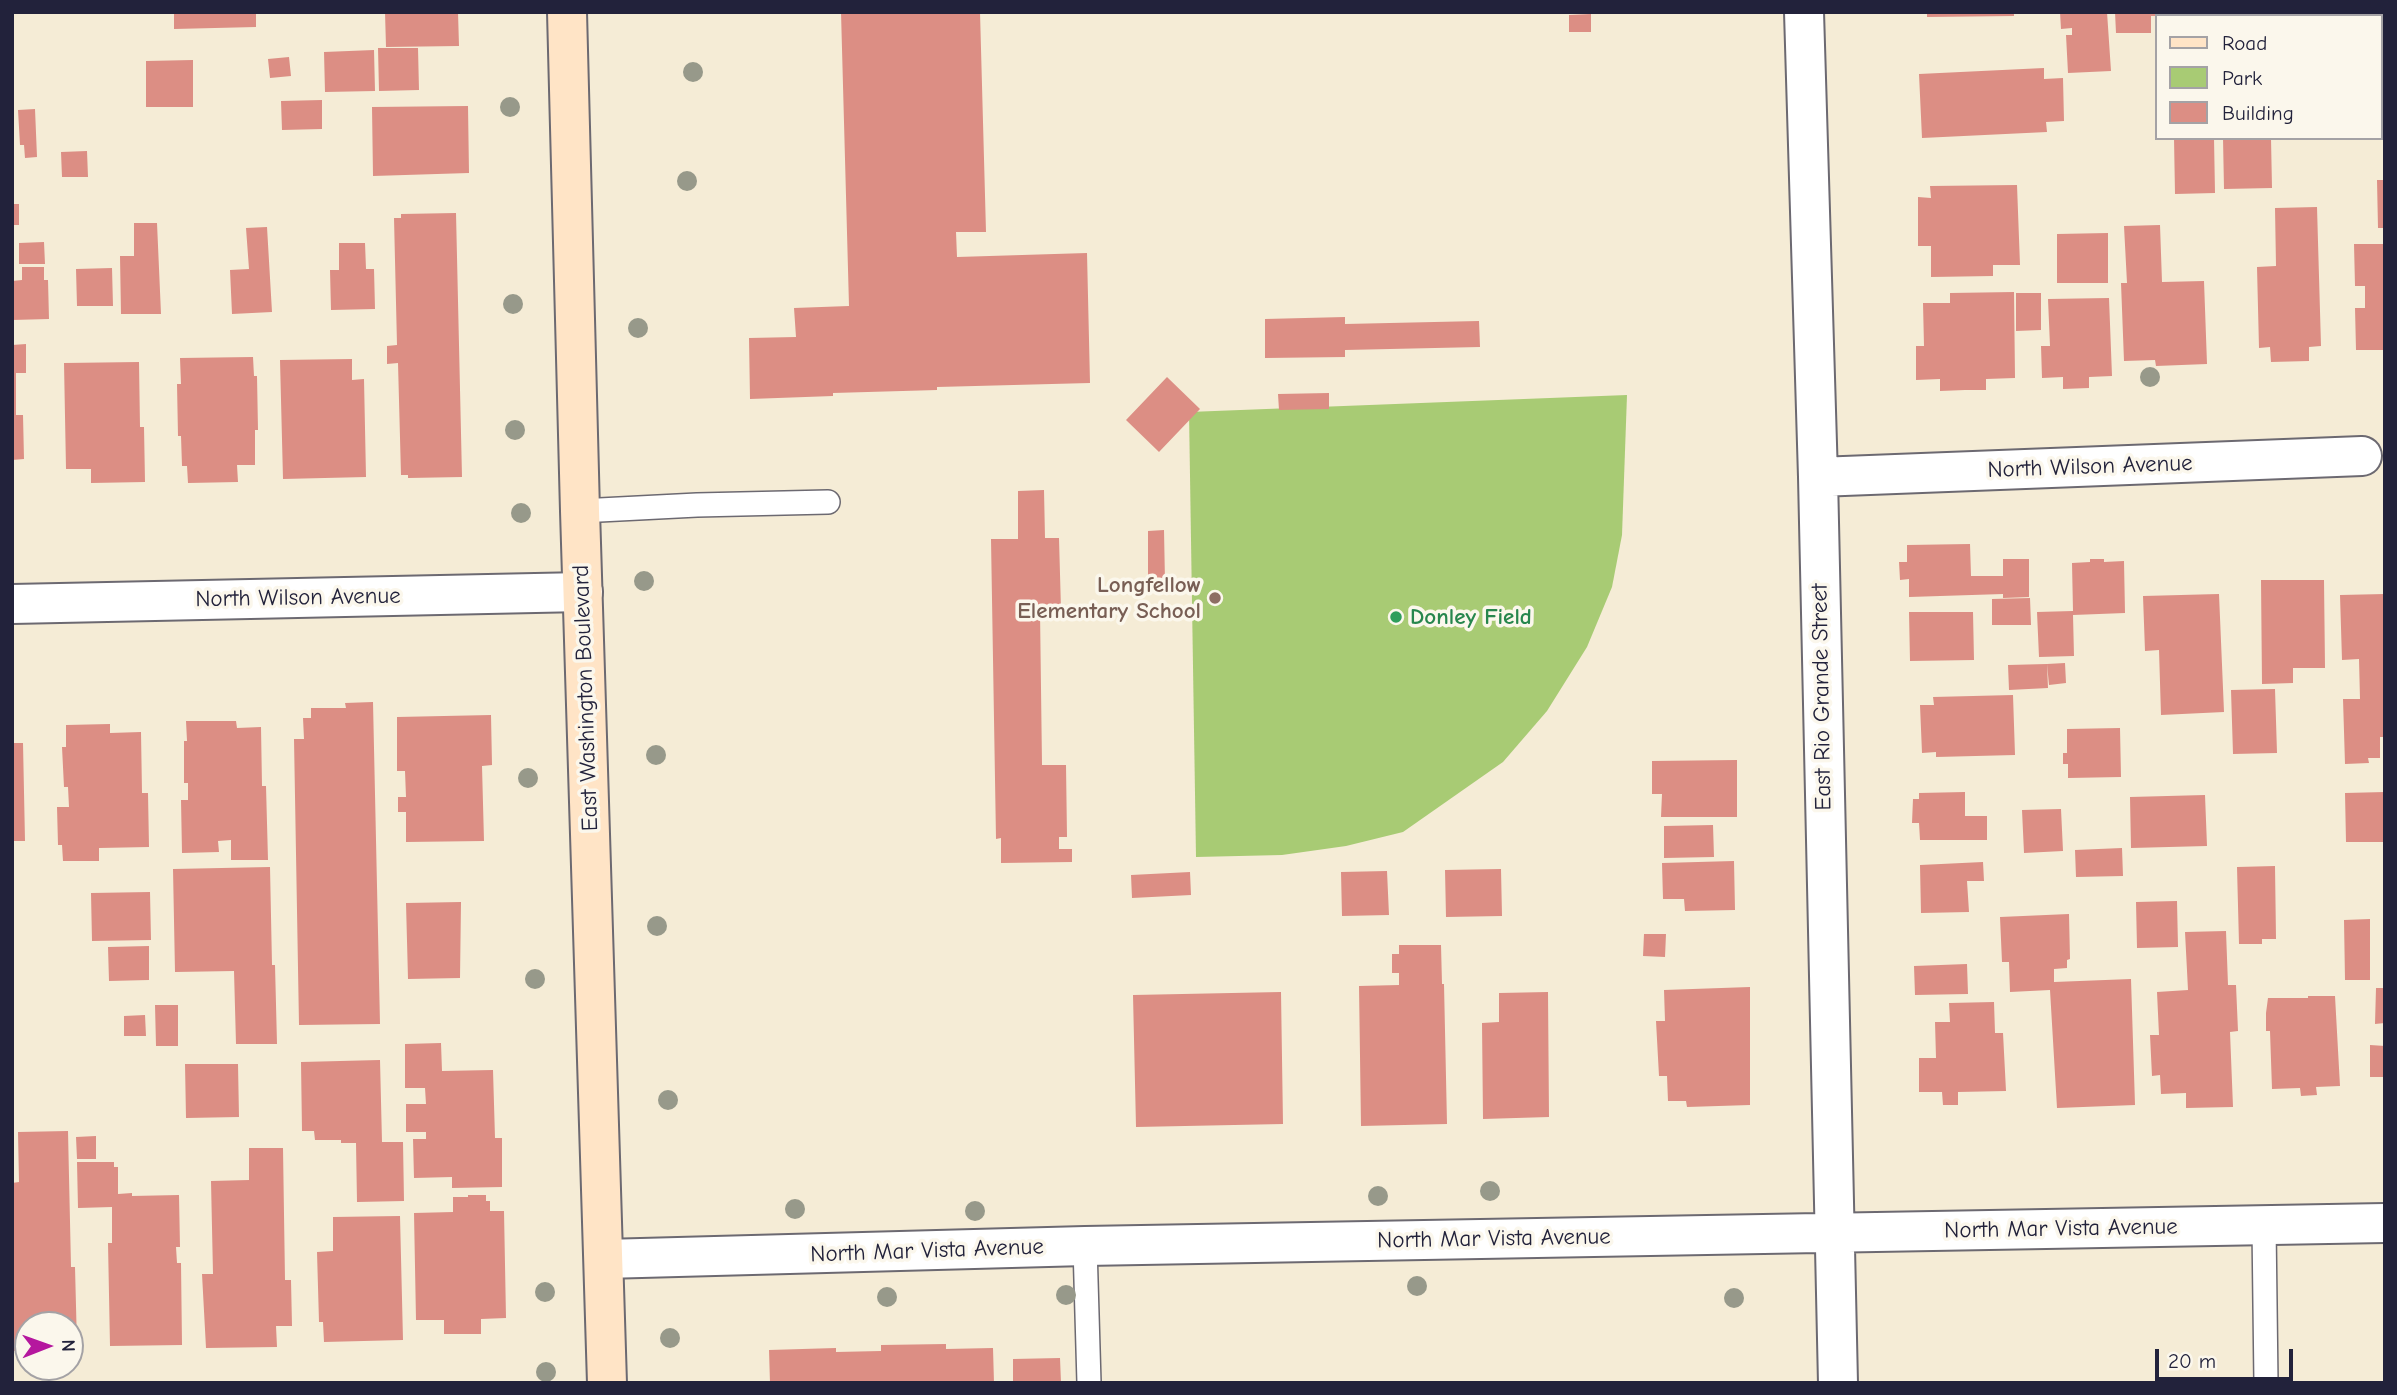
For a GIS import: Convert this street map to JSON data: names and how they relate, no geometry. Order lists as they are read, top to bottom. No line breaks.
{"streets":{"main road":["East Washington Boulevard"],"street":["North Wilson Avenue","East Rio Grande Street","North Mar Vista Avenue"]},"crossings":[["North Wilson Avenue","East Rio Grande Street"],["North Wilson Avenue","East Washington Boulevard"],["East Rio Grande Street","North Mar Vista Avenue"],["East Washington Boulevard","North Mar Vista Avenue"]],"places":["Longfellow Elementary School","Donley Field"],"legend":["Road","Park","Building"],"scale_bar":"20 m","north":"right"}
